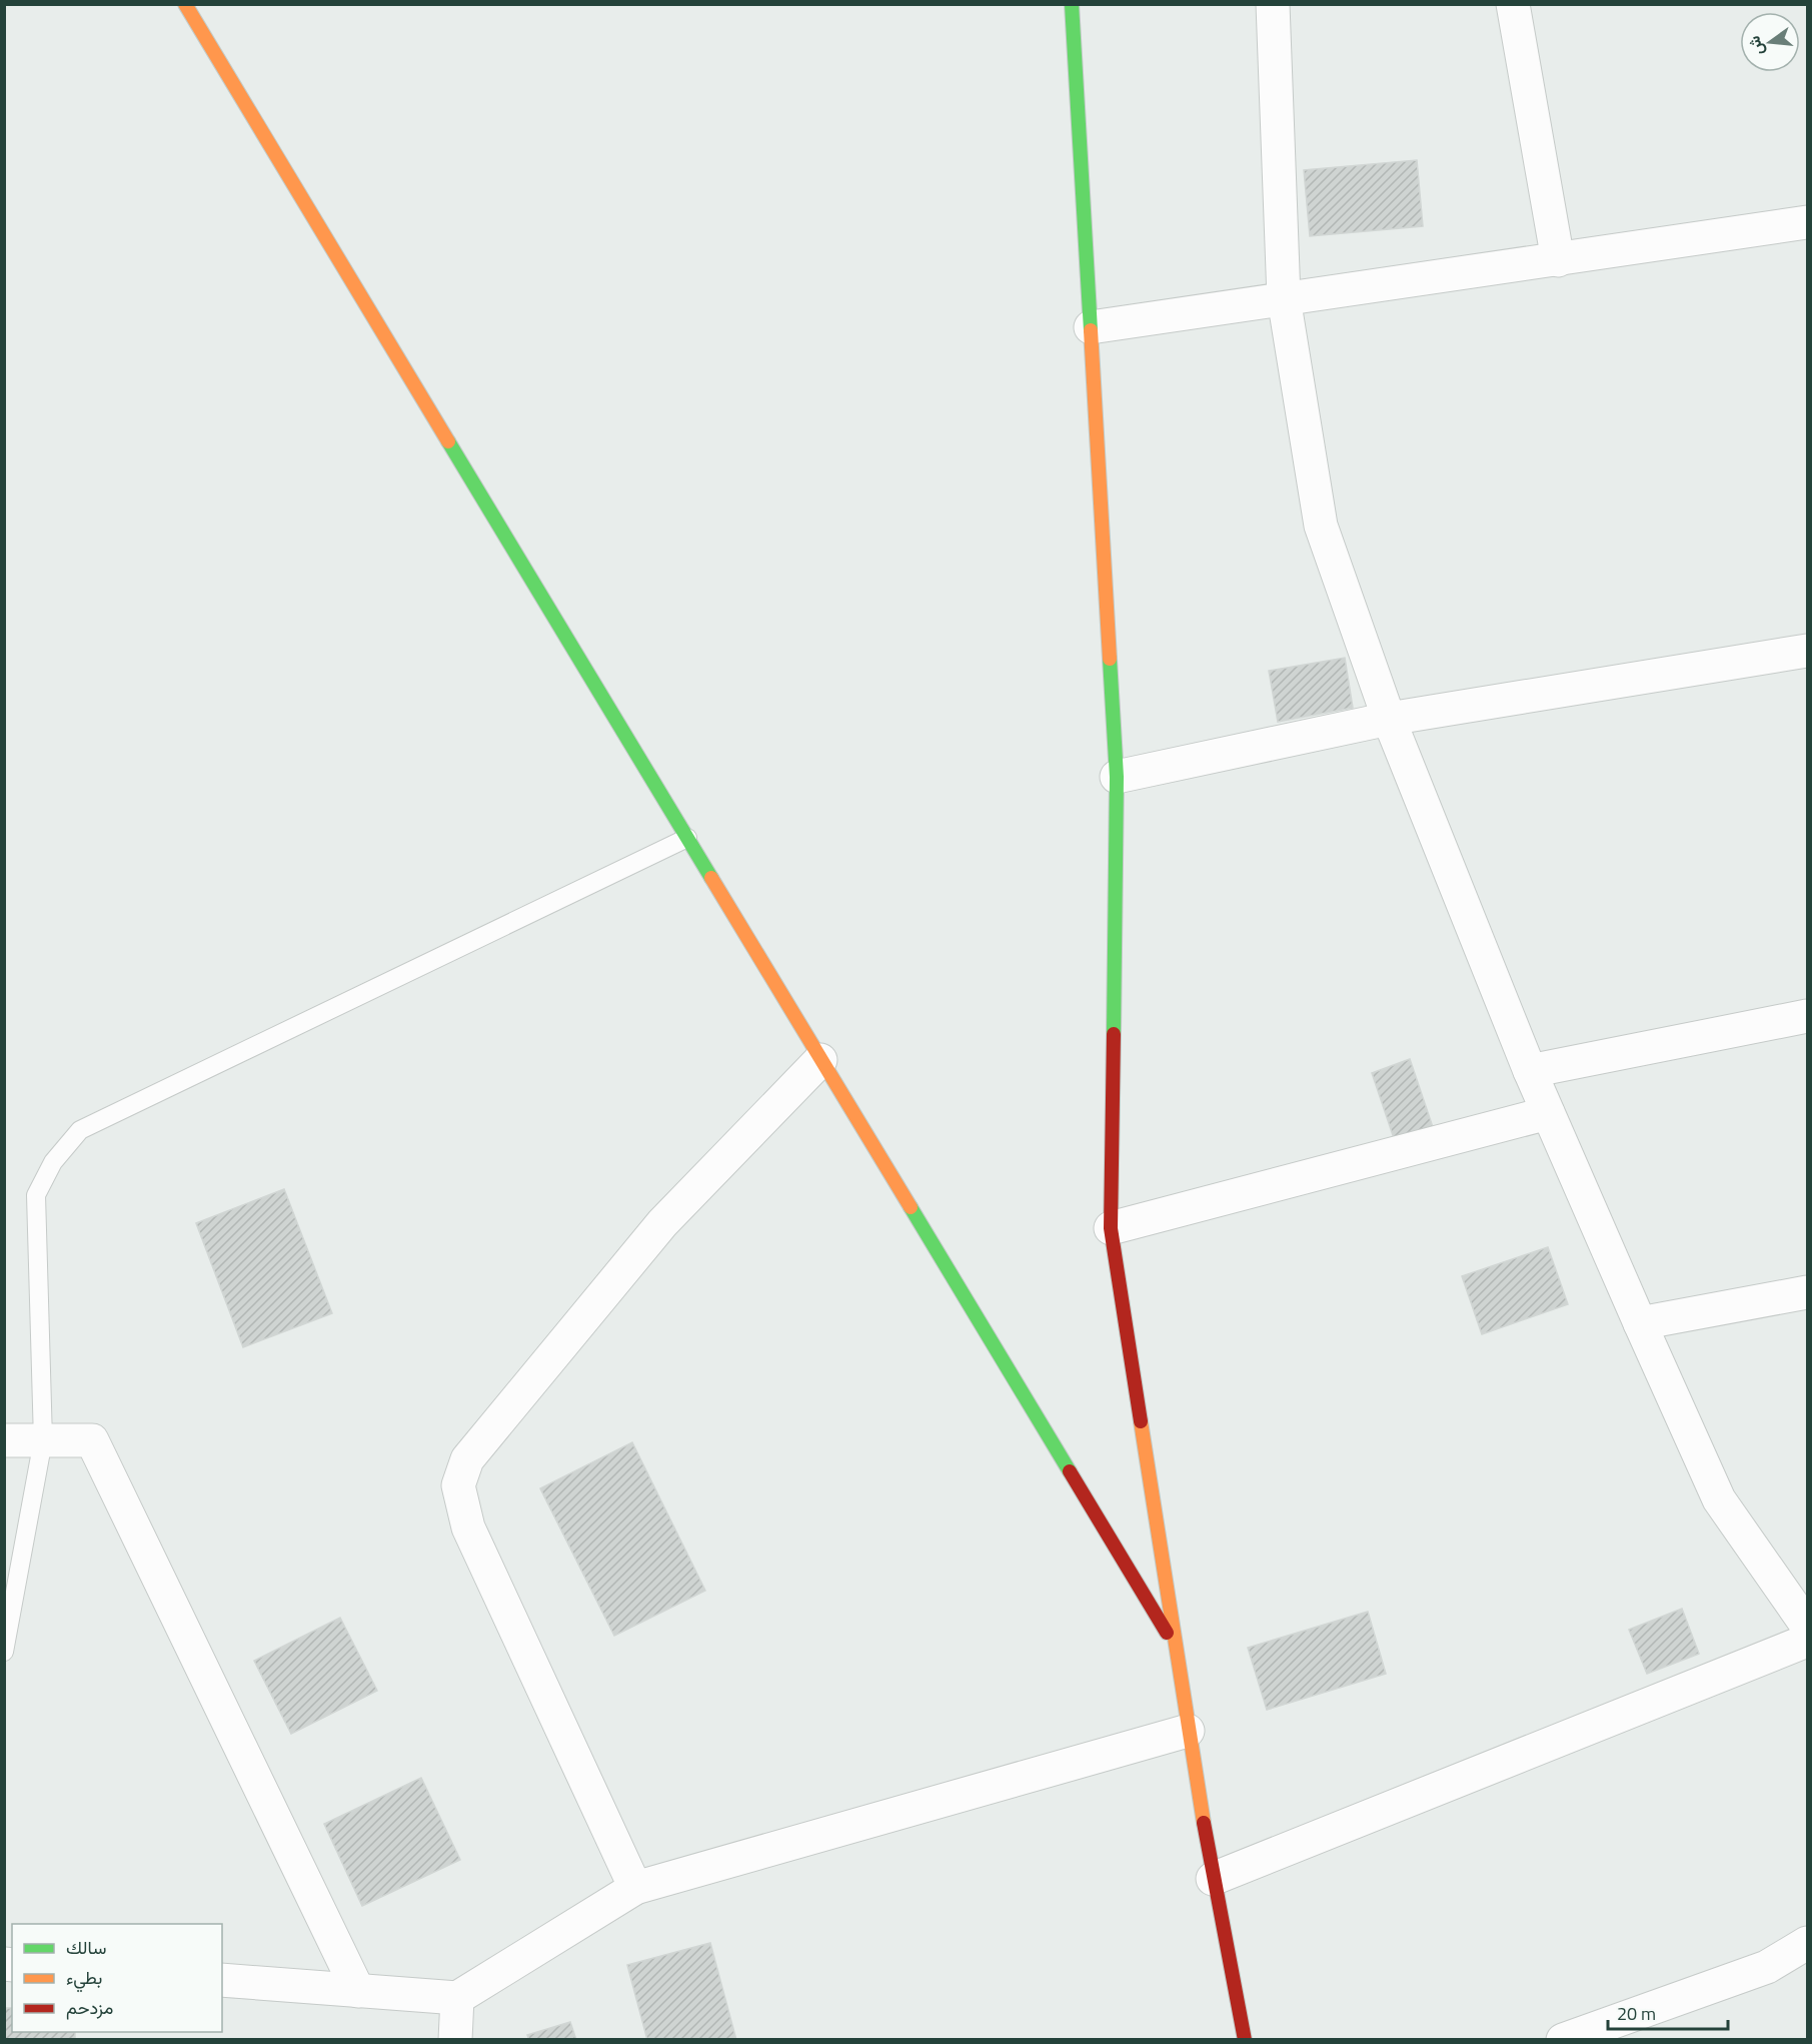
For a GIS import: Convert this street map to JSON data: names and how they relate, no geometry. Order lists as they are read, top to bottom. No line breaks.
{"legend":["سالك","بطيء","مزدحم"],"scale_bar":"20 m","north":"left"}
